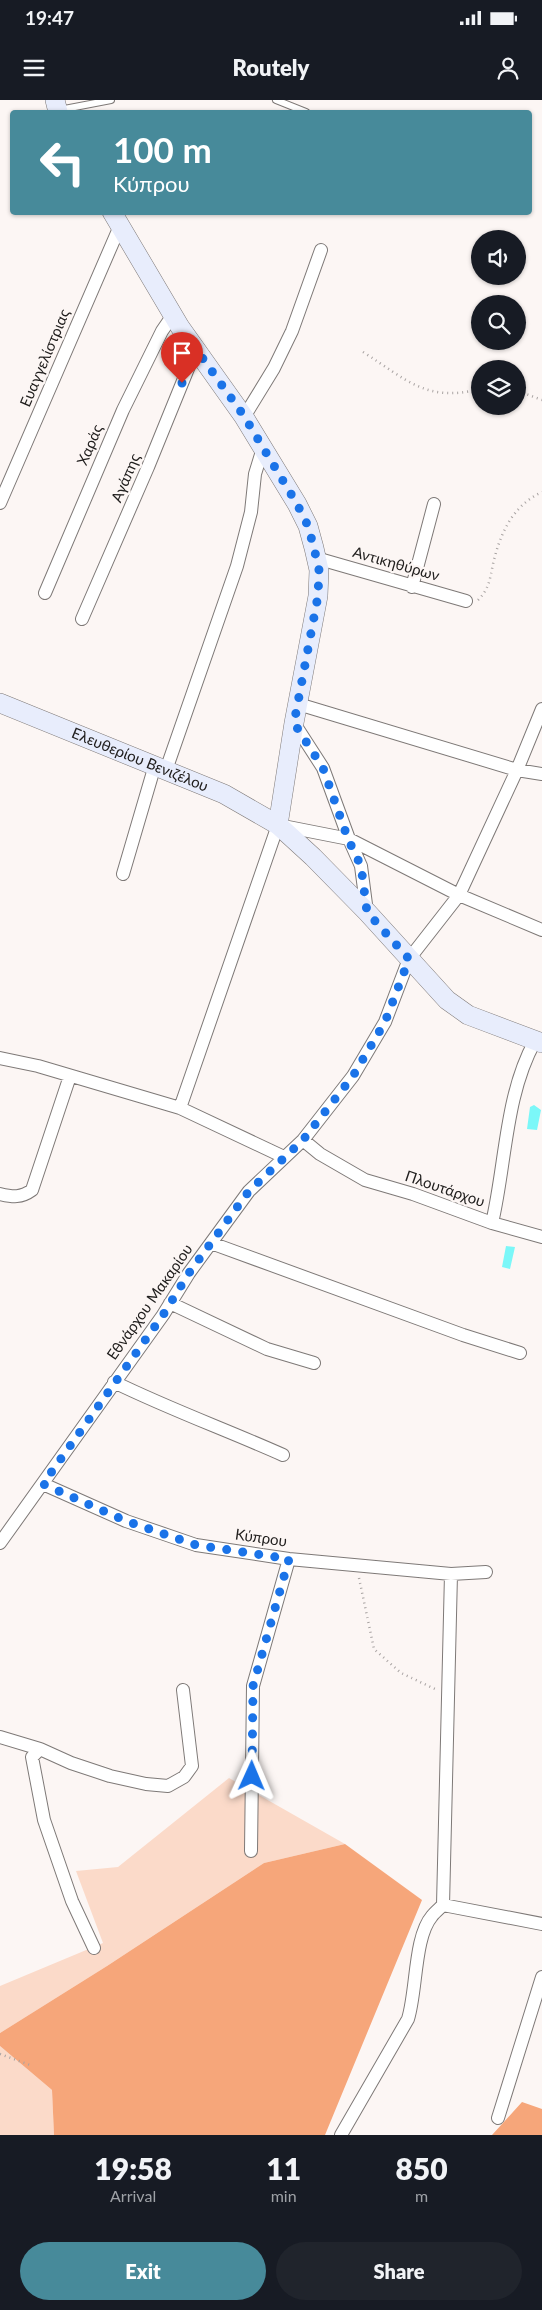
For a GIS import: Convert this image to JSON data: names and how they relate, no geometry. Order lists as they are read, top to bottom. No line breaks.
{"streets":{"street":["Ευαγγελίστριας","Χαράς","Αγάπης","Αντικηθύρων","Ελευθερίου Βενιζέλου","Πλουτάρχου","Εθνάρχου Μακαρίου","Κύπρου"]},"crossings":[["Ελευθερίου Βενιζέλου","Πλουτάρχου"],["Ελευθερίου Βενιζέλου","Εθνάρχου Μακαρίου"],["Πλουτάρχου","Εθνάρχου Μακαρίου"],["Εθνάρχου Μακαρίου","Κύπρου"]],"page":{"status":"19:47","header":"Routely","turn":["100 m","Κύπρου"],"eta":["19:58","Arrival","11","min","850","m"],"buttons":["Exit","Share"]}}
